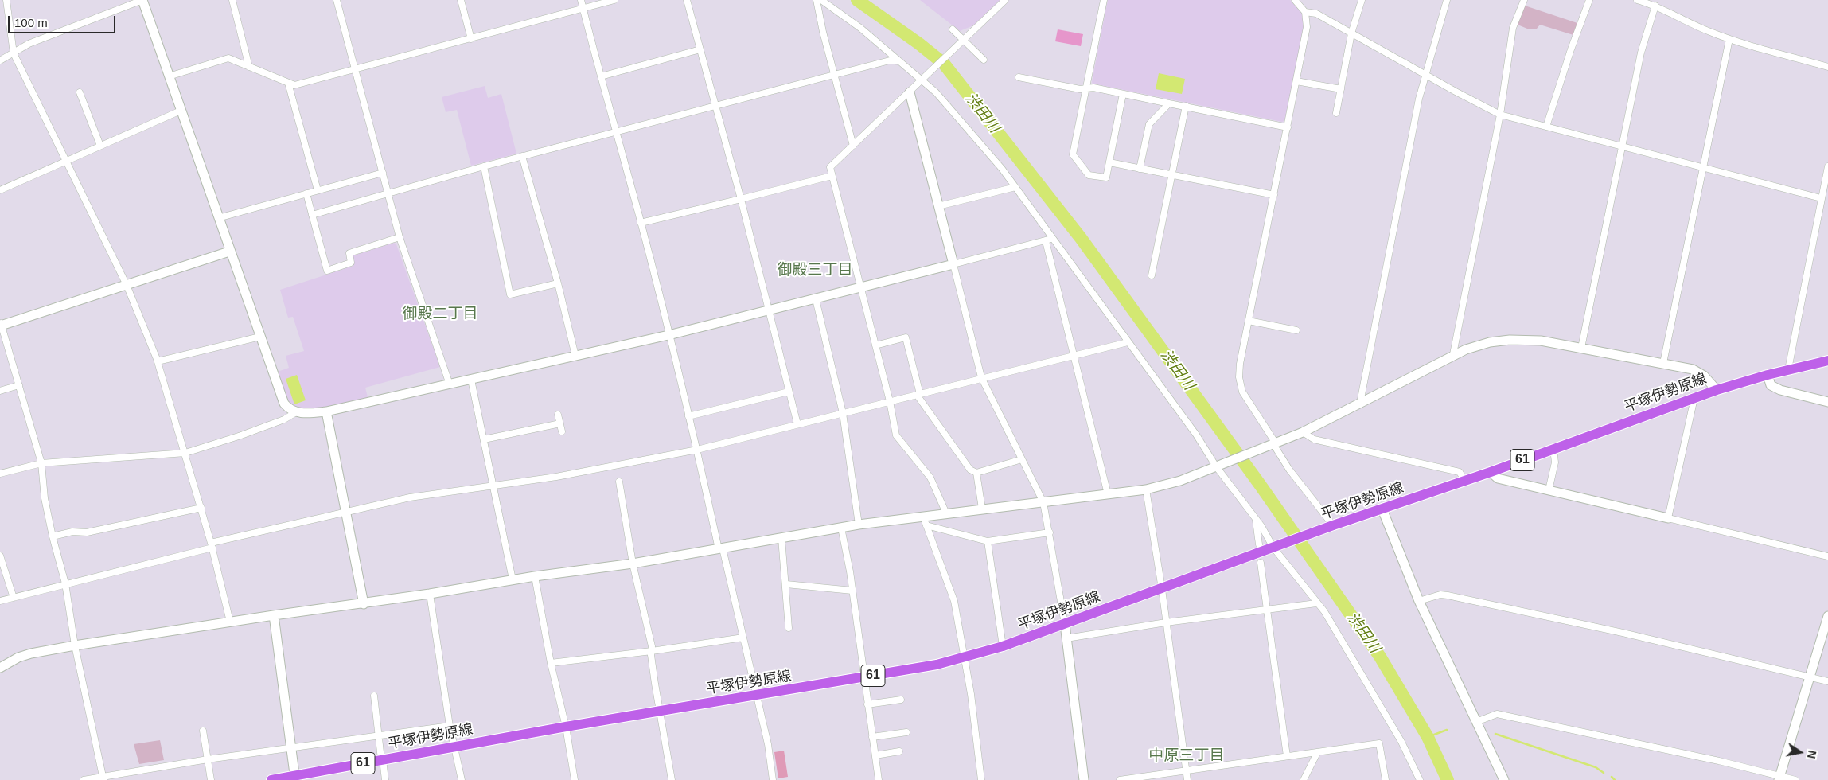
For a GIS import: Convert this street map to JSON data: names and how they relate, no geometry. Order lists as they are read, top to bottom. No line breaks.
{"streets":{"main road":["平塚伊勢原線","61"]},"districts":["御殿三丁目","御殿二丁目","中原三丁目"],"water":["渋田川"],"scale_bar":"100 m","north":"right"}
